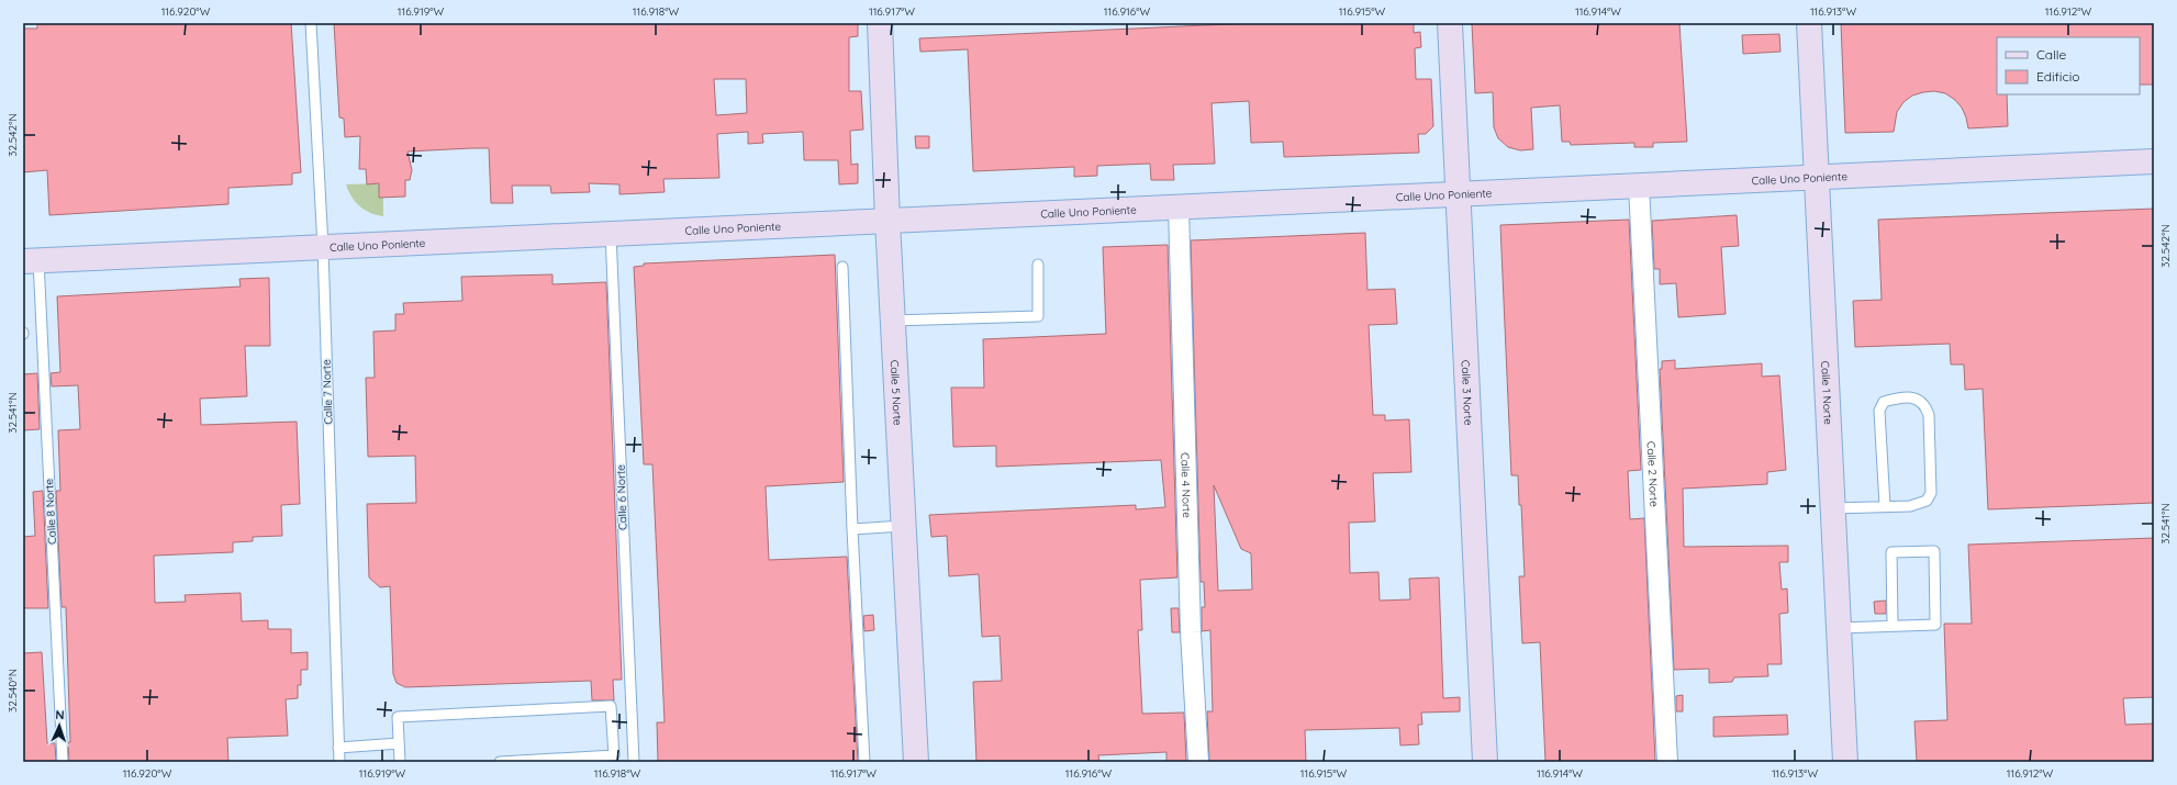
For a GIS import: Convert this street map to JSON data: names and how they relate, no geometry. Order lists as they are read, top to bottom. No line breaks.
{"streets":{"street":["Calle Uno Poniente","Calle 1 Norte","Calle 5 Norte","Calle 3 Norte","Calle 2 Norte","Calle 4 Norte"],"lane":["Calle 7 Norte","Calle 6 Norte","Calle 8 Norte"]},"crossings":[["Calle Uno Poniente","Calle 7 Norte"],["Calle Uno Poniente","Calle 1 Norte"],["Calle Uno Poniente","Calle 5 Norte"],["Calle Uno Poniente","Calle 3 Norte"],["Calle Uno Poniente","Calle 2 Norte"],["Calle Uno Poniente","Calle 4 Norte"],["Calle Uno Poniente","Calle 6 Norte"],["Calle Uno Poniente","Calle 8 Norte"]],"legend":["Calle","Edificio"],"north":"top","coordinates":["116.920°W","116.919°W","116.918°W","116.917°W","116.916°W","116.915°W","116.914°W","116.913°W","116.912°W","32.542°N","32.541°N","32.540°N"]}
